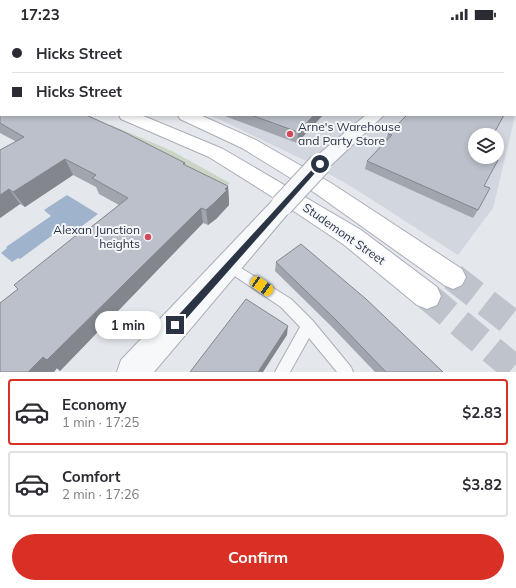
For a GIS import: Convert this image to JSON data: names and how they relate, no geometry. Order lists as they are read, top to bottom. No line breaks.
{"streets":{"main road":["Studemont Street"]},"places":["Arne's Warehouse and Party Store","Alexan Junction heights"],"page":{"status":"17:23","banner":["Hicks Street","Hicks Street"],"bubble":"1 min","list":[{"name":"Economy","note":"1 min · 17:25","value":"$2.83"},{"name":"Comfort","note":"2 min · 17:26","value":"$3.82"}],"buttons":"Confirm"}}
